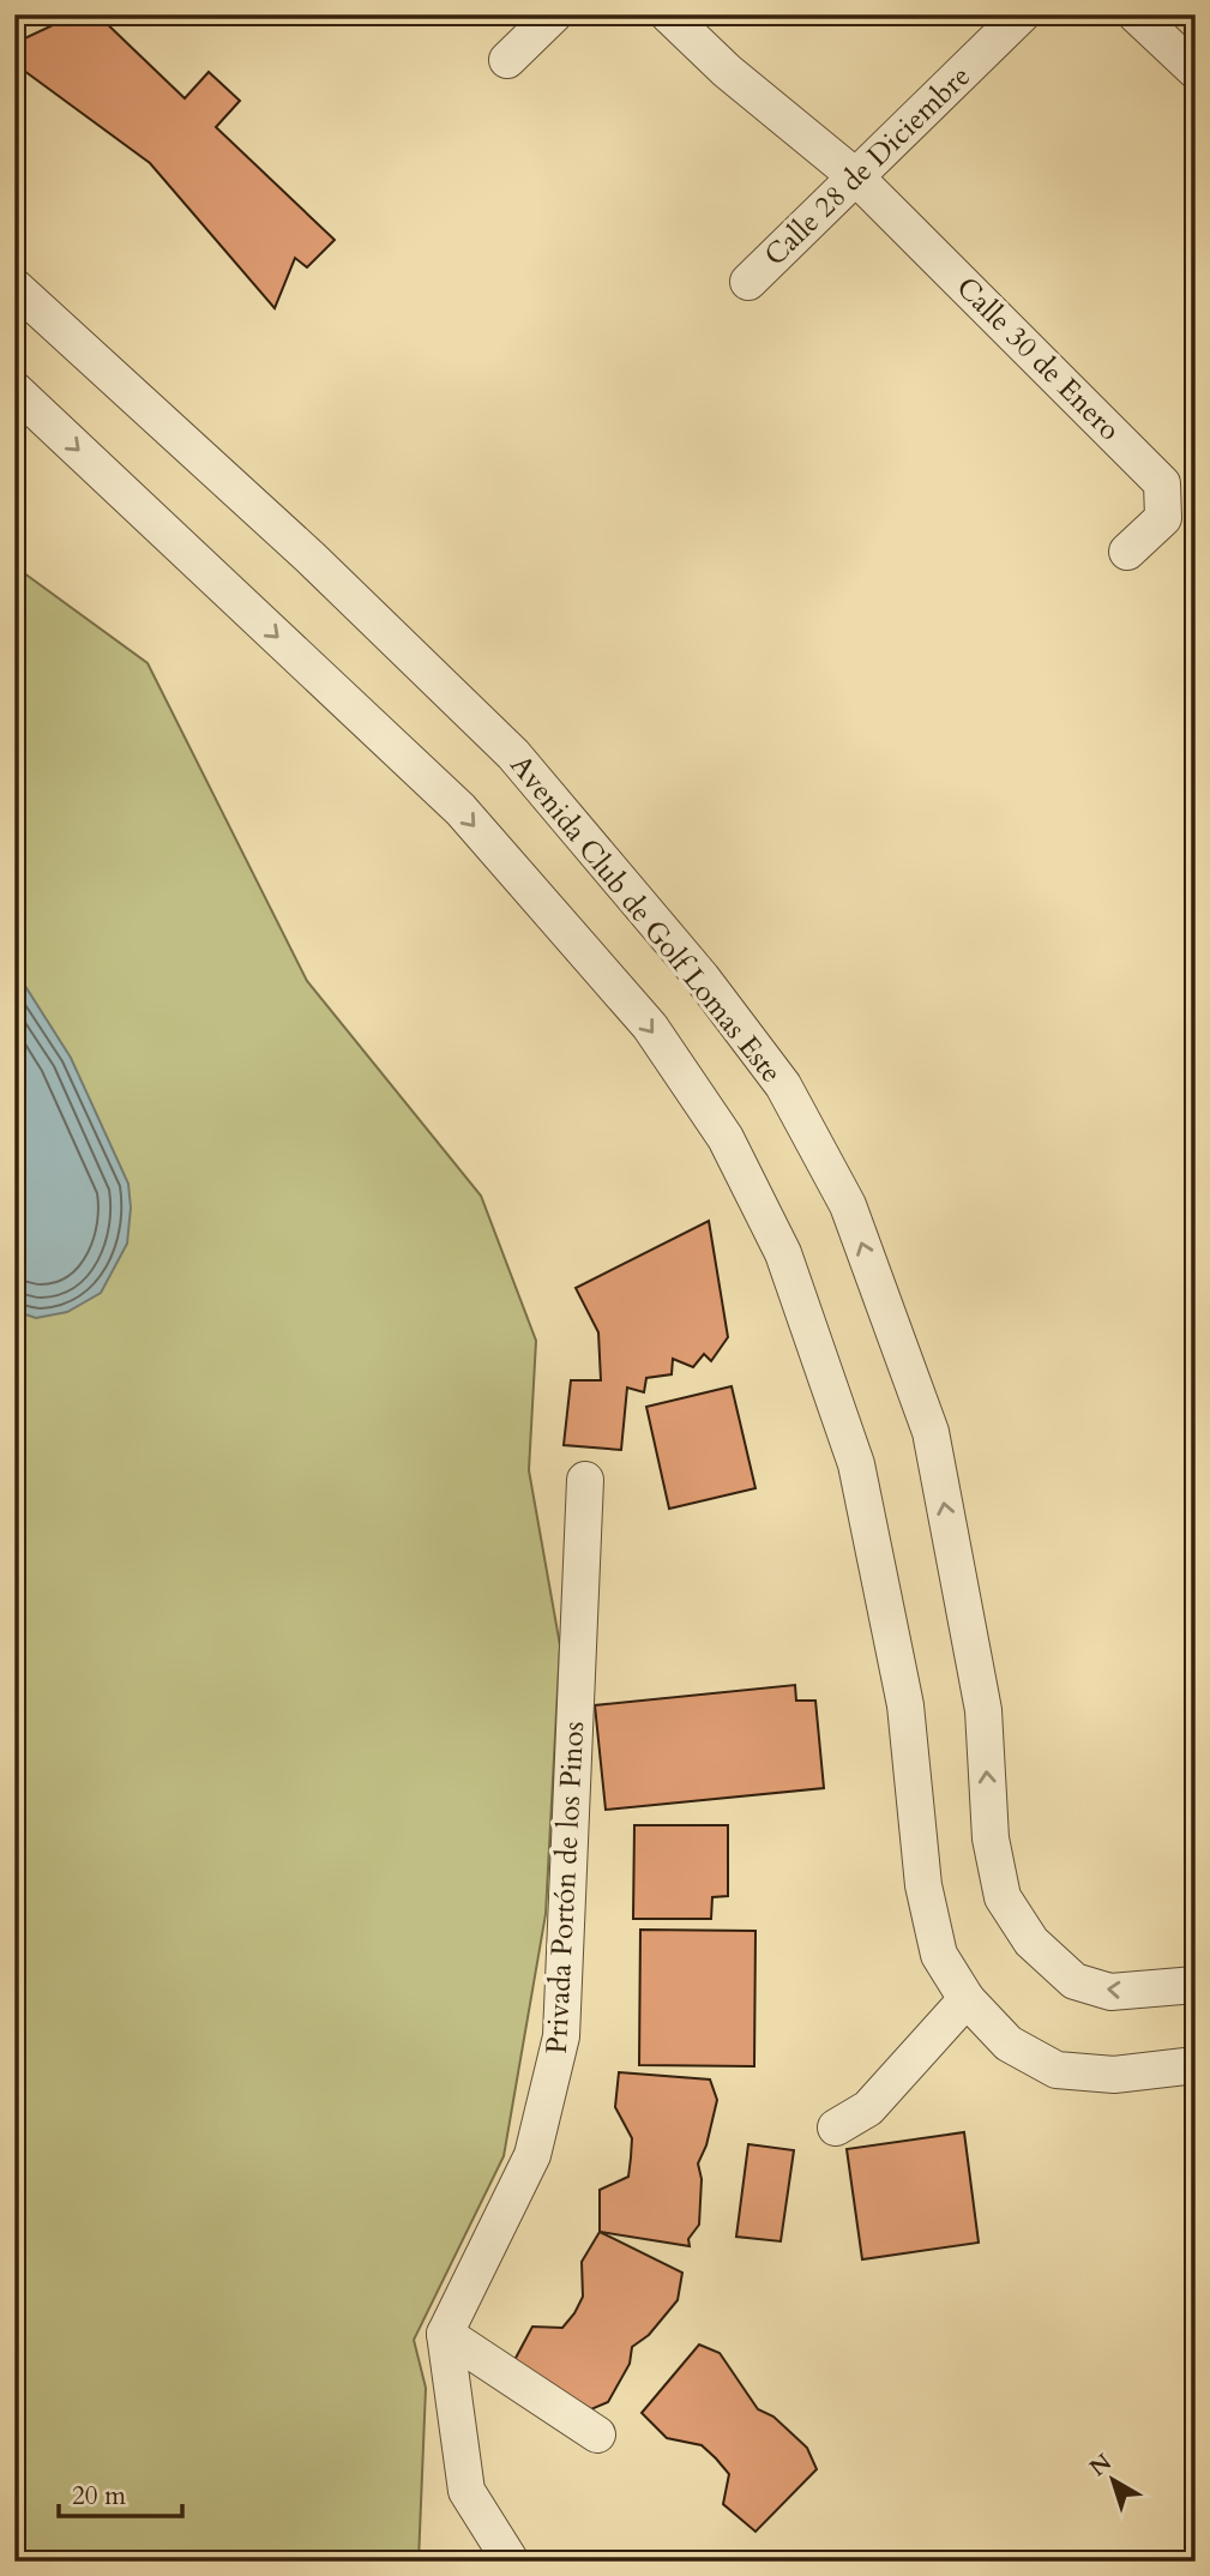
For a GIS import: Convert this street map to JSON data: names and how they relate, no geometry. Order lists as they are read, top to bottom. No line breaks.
{"streets":{"street":["Calle 28 de Diciembre","Calle 30 de Enero","Avenida Club de Golf Lomas Este","Privada Portón de los Pinos"]},"crossings":[["Calle 28 de Diciembre","Calle 30 de Enero"]],"scale_bar":"20 m","north":"top left"}
